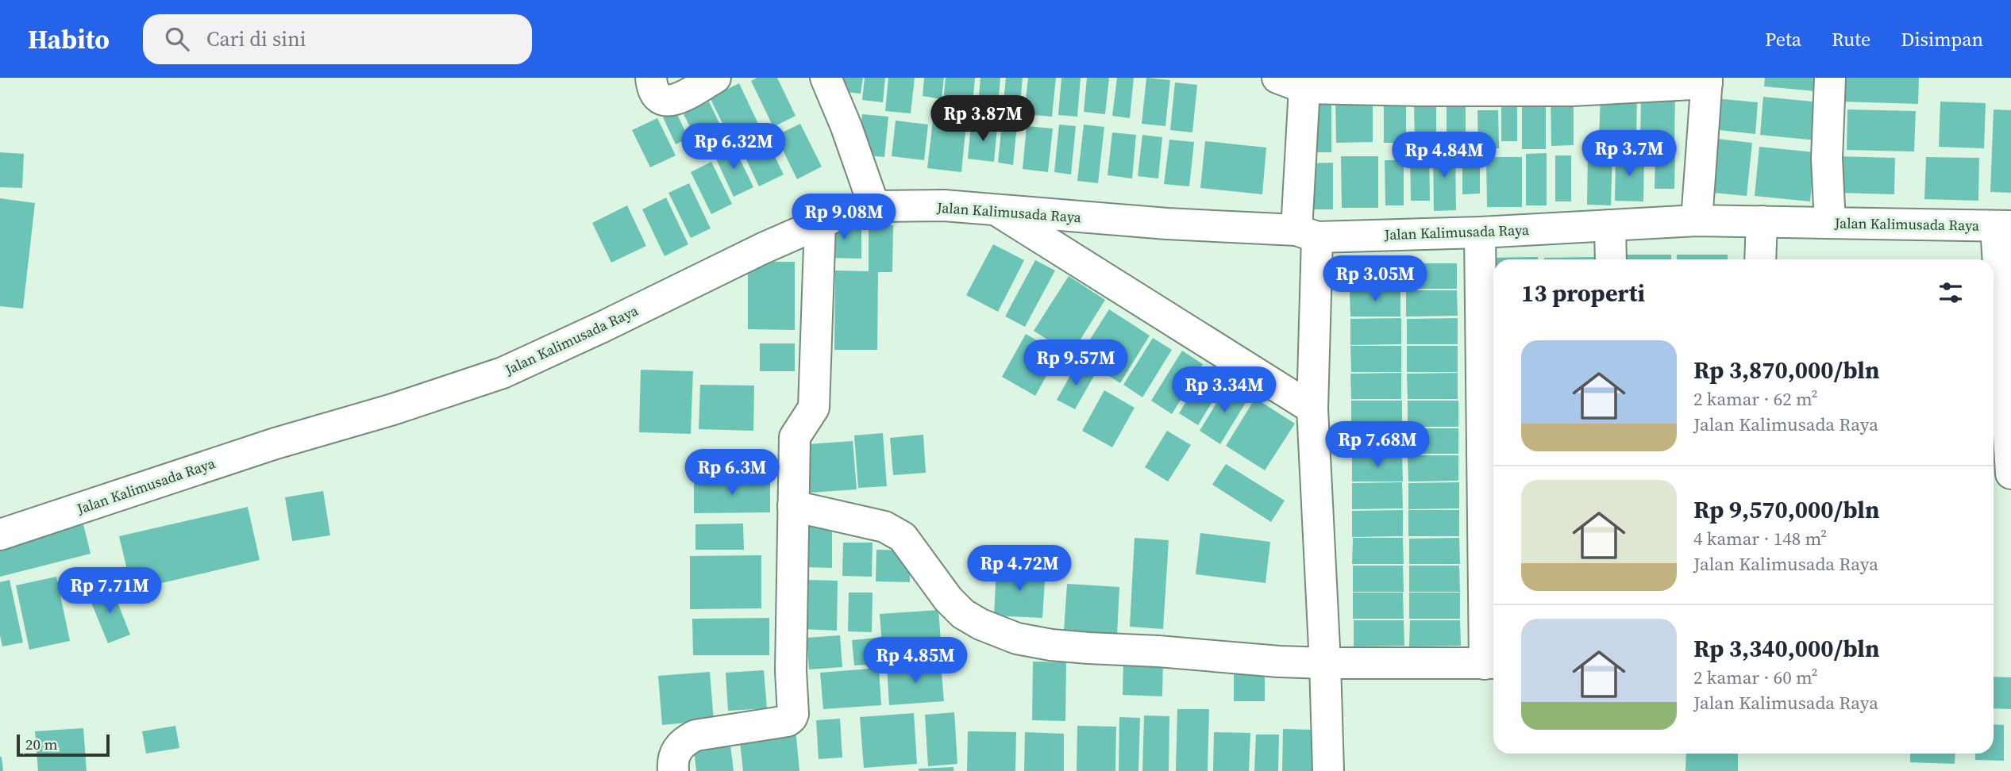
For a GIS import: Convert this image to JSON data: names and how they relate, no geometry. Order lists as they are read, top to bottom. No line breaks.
{"streets":{"street":["Jalan Kalimusada Raya"]},"scale_bar":"20 m","page":{"header":"Habito","search":"Cari di sini","nav":["Peta","Rute","Disimpan"],"price":["Rp 3.87M","Rp 6.32M","Rp 3.7M","Rp 4.84M","Rp 9.08M","Rp 3.05M","Rp 9.57M","Rp 3.34M","Rp 7.68M","Rp 6.3M","Rp 4.72M","Rp 7.71M","Rp 4.85M"],"heading":"13 properti","list":[{"name":"Rp 3,870,000/bln","note":"2 kamar · 62 m² · Jalan Kalimusada Raya"},{"name":"Rp 9,570,000/bln","note":"4 kamar · 148 m² · Jalan Kalimusada Raya"},{"name":"Rp 3,340,000/bln","note":"2 kamar · 60 m² · Jalan Kalimusada Raya"}],"scale":"20 m"}}
